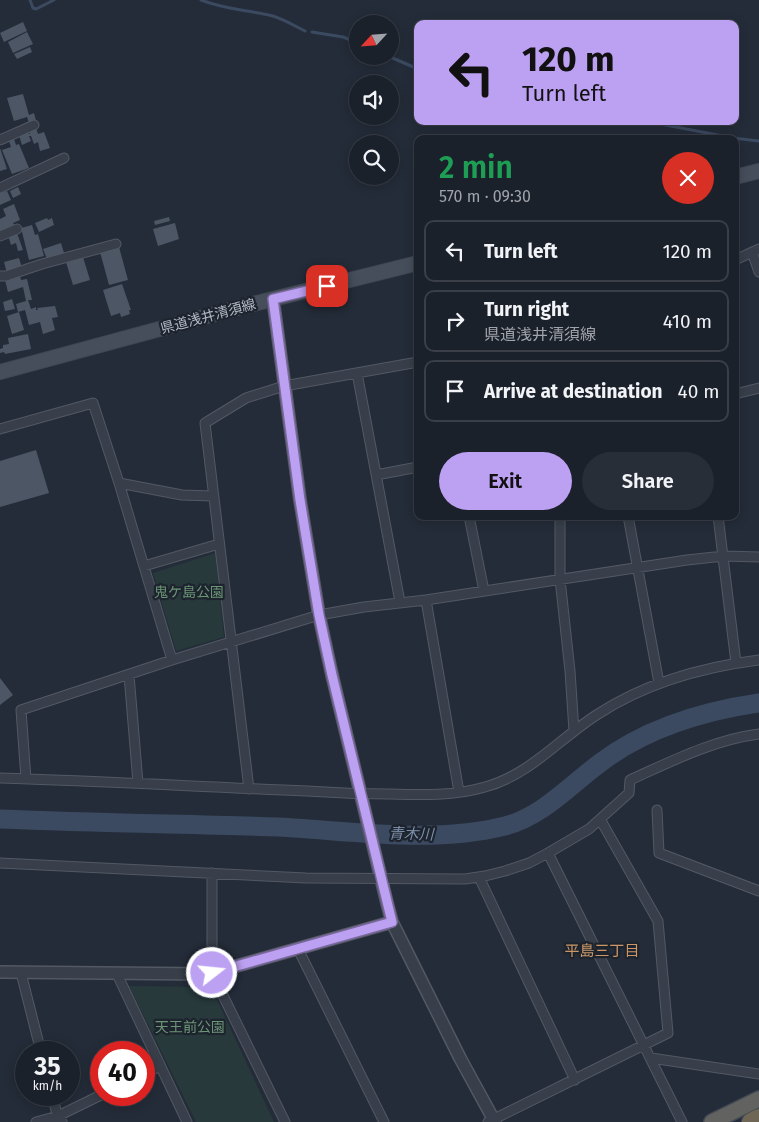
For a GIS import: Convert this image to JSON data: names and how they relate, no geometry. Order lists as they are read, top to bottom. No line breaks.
{"streets":{"main road":["県道浅井清須線"]},"districts":["平島三丁目"],"water":["青木川"],"parks":["鬼ケ島公園","天王前公園"],"north":"bottom left","page":{"turn":["120 m","Turn left"],"heading":["2 min","570 m · 09:30"],"list":[{"name":"Turn left","value":"120 m"},{"name":"Turn right","note":"県道浅井清須線","value":"410 m"},{"name":"Arrive at destination","value":"40 m"}],"buttons":["Exit","Share"],"speed":"35 km/h","limit":"40"}}
